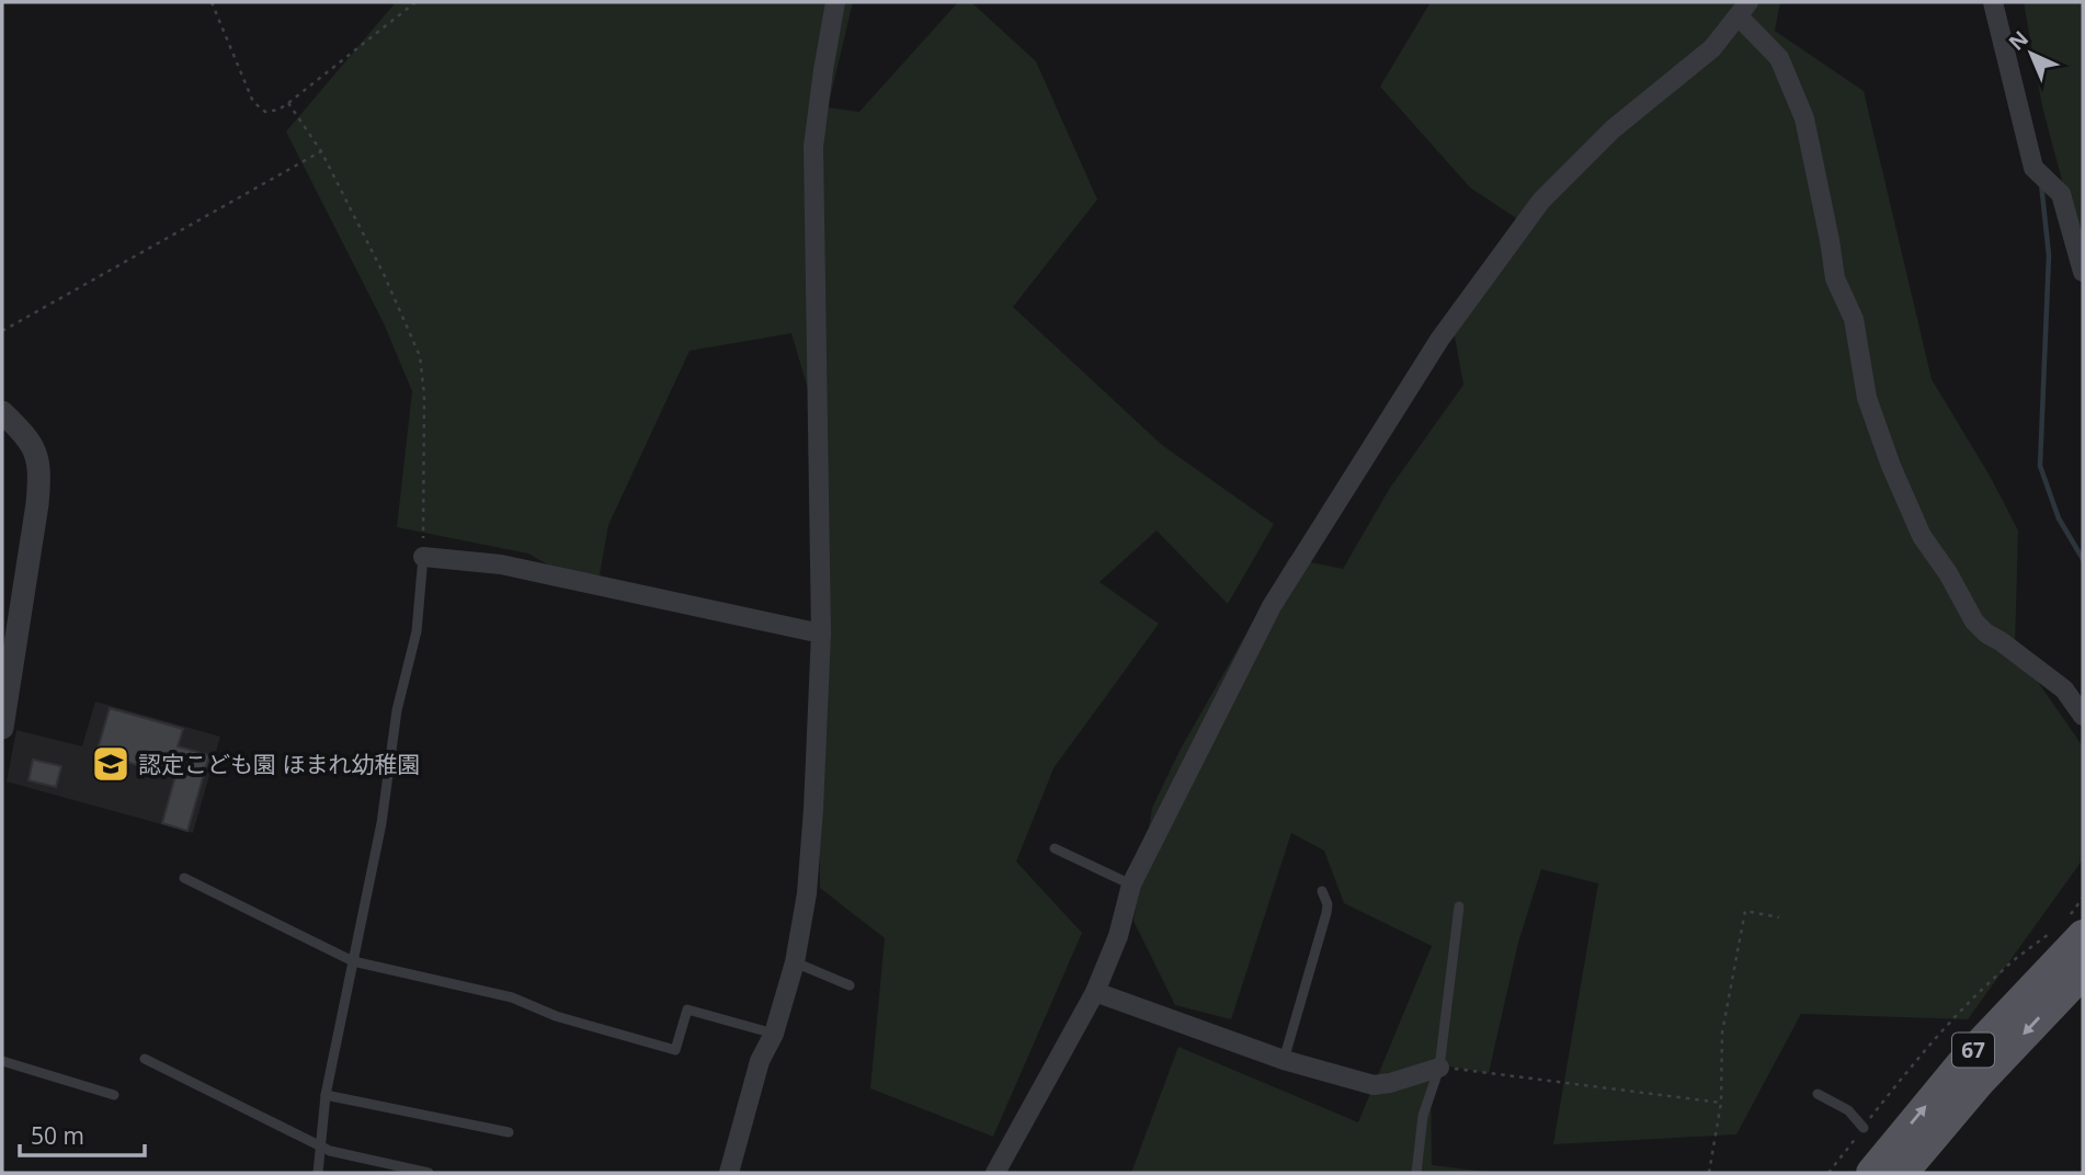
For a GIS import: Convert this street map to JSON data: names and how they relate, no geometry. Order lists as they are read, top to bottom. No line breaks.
{"streets":{"main road":["67"]},"places":{"school or university":["認定こども園 ほまれ幼稚園"]},"scale_bar":"50 m","north":"top left"}
